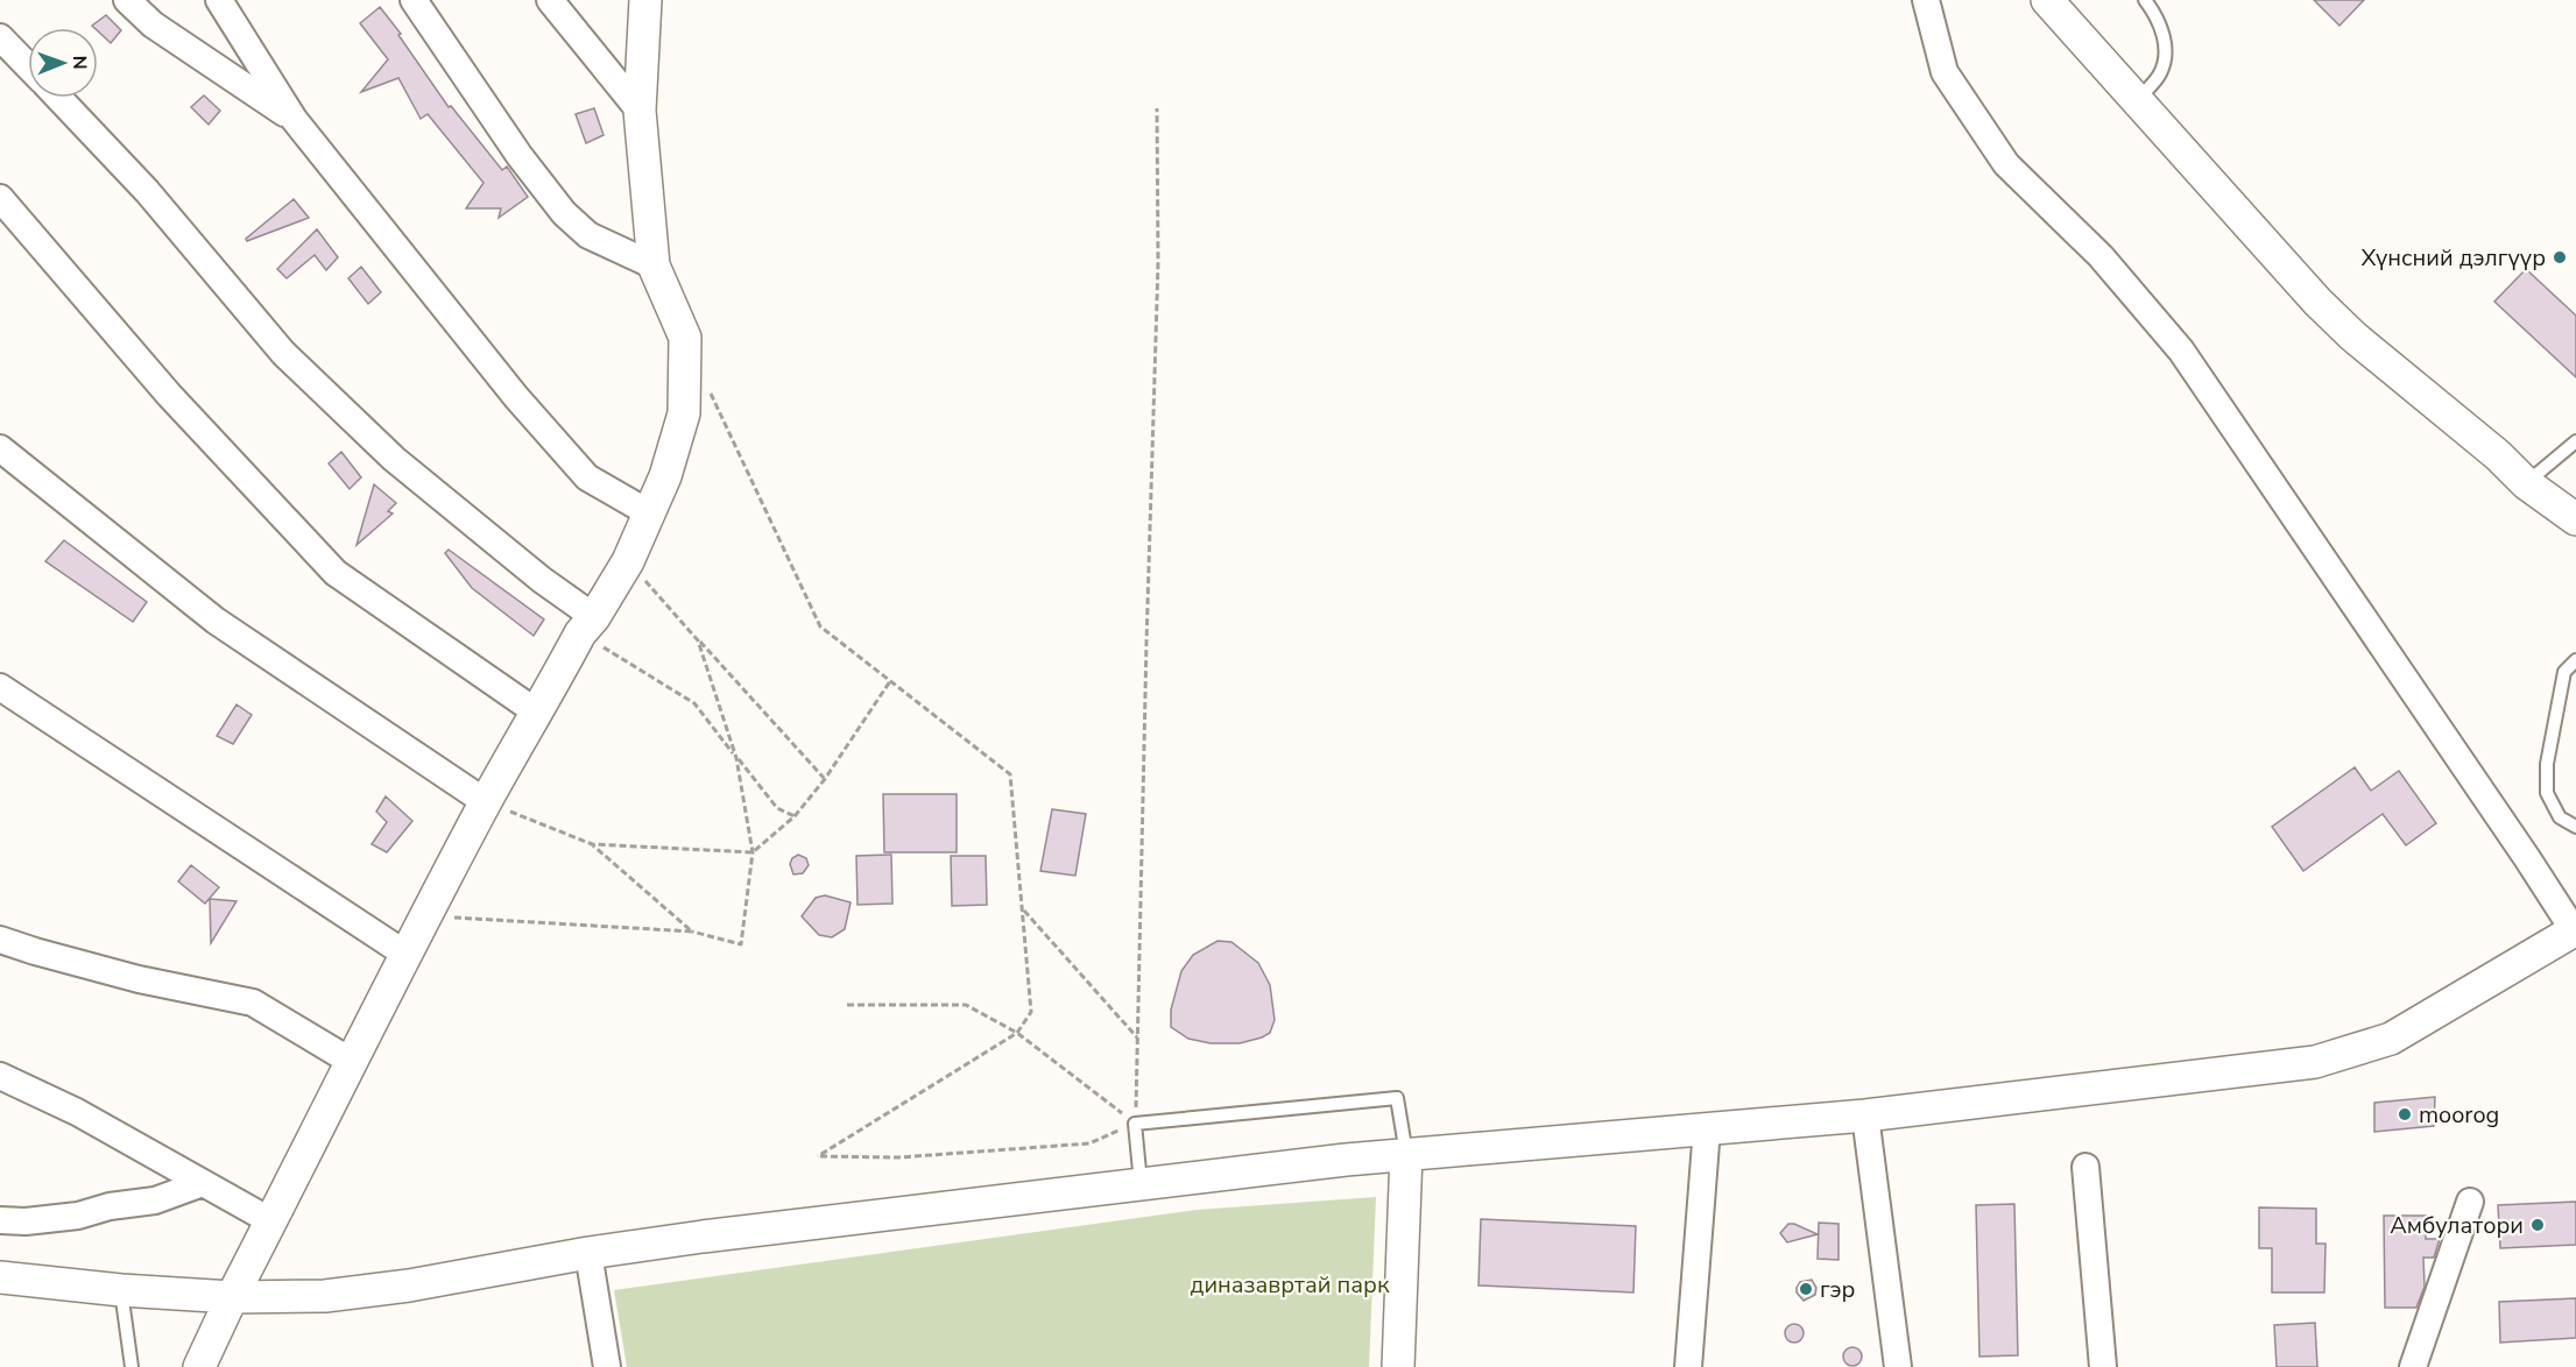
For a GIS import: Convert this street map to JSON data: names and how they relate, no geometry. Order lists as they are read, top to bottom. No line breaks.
{"parks":["диназавртай парк"],"places":["Хүнсний дэлгүүр","moorog","Амбулатори","гэр"],"north":"right"}
